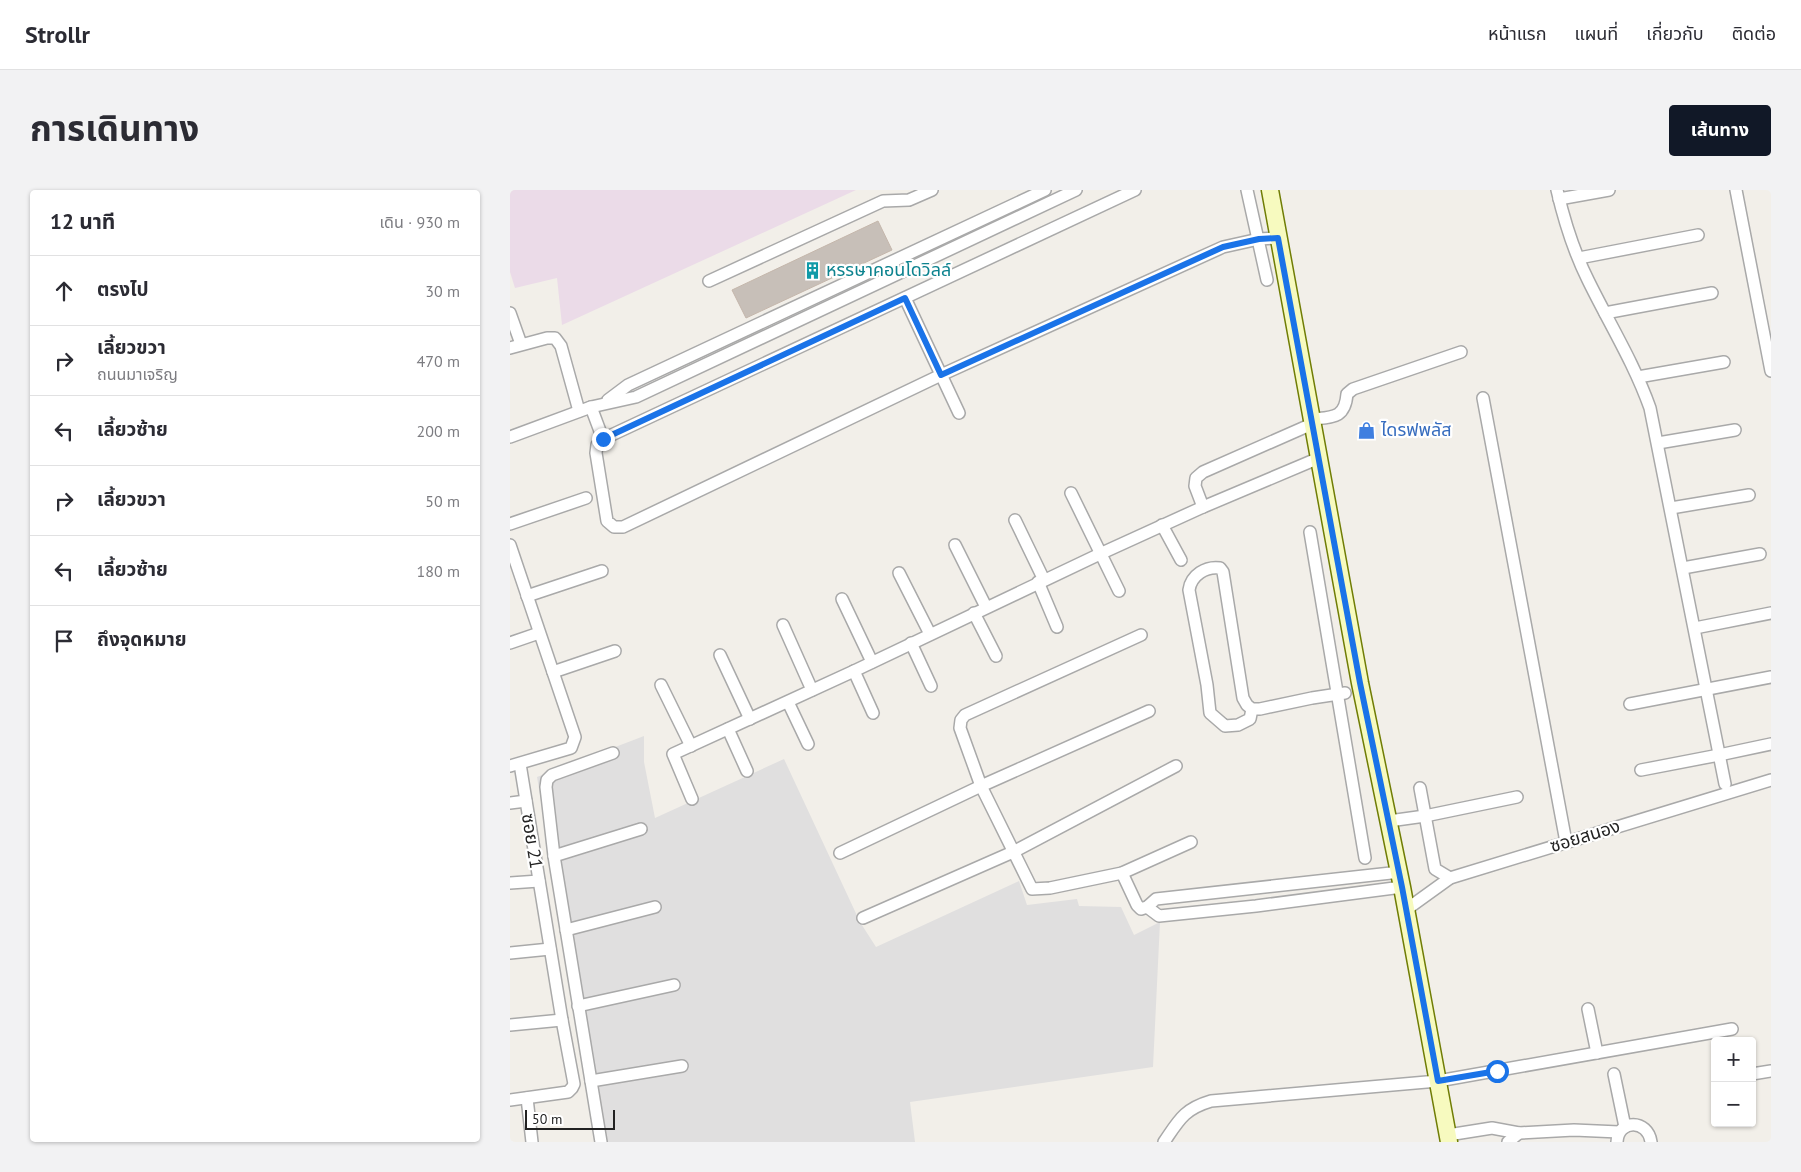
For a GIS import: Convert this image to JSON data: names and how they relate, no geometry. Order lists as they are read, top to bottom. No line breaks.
{"streets":{"street":["ซอยสนอง","ซอย 21"]},"places":{"building":["หรรษาคอนโดวิลล์"],"shop":["ไดรฟพลัส"]},"scale_bar":"50 m","page":{"header":"Strollr","nav":["หน้าแรก","แผนที่","เกี่ยวกับ","ติดต่อ"],"title":"การเดินทาง","buttons":"เส้นทาง","heading":["12 นาที","เดิน · 930 m"],"list":[["ตรงไป","30 m"],["เลี้ยวขวา","ถนนมาเจริญ","470 m"],["เลี้ยวซ้าย","200 m"],["เลี้ยวขวา","50 m"],["เลี้ยวซ้าย","180 m"],"ถึงจุดหมาย"],"map_buttons":["+","−"],"scale":"50 m"}}
